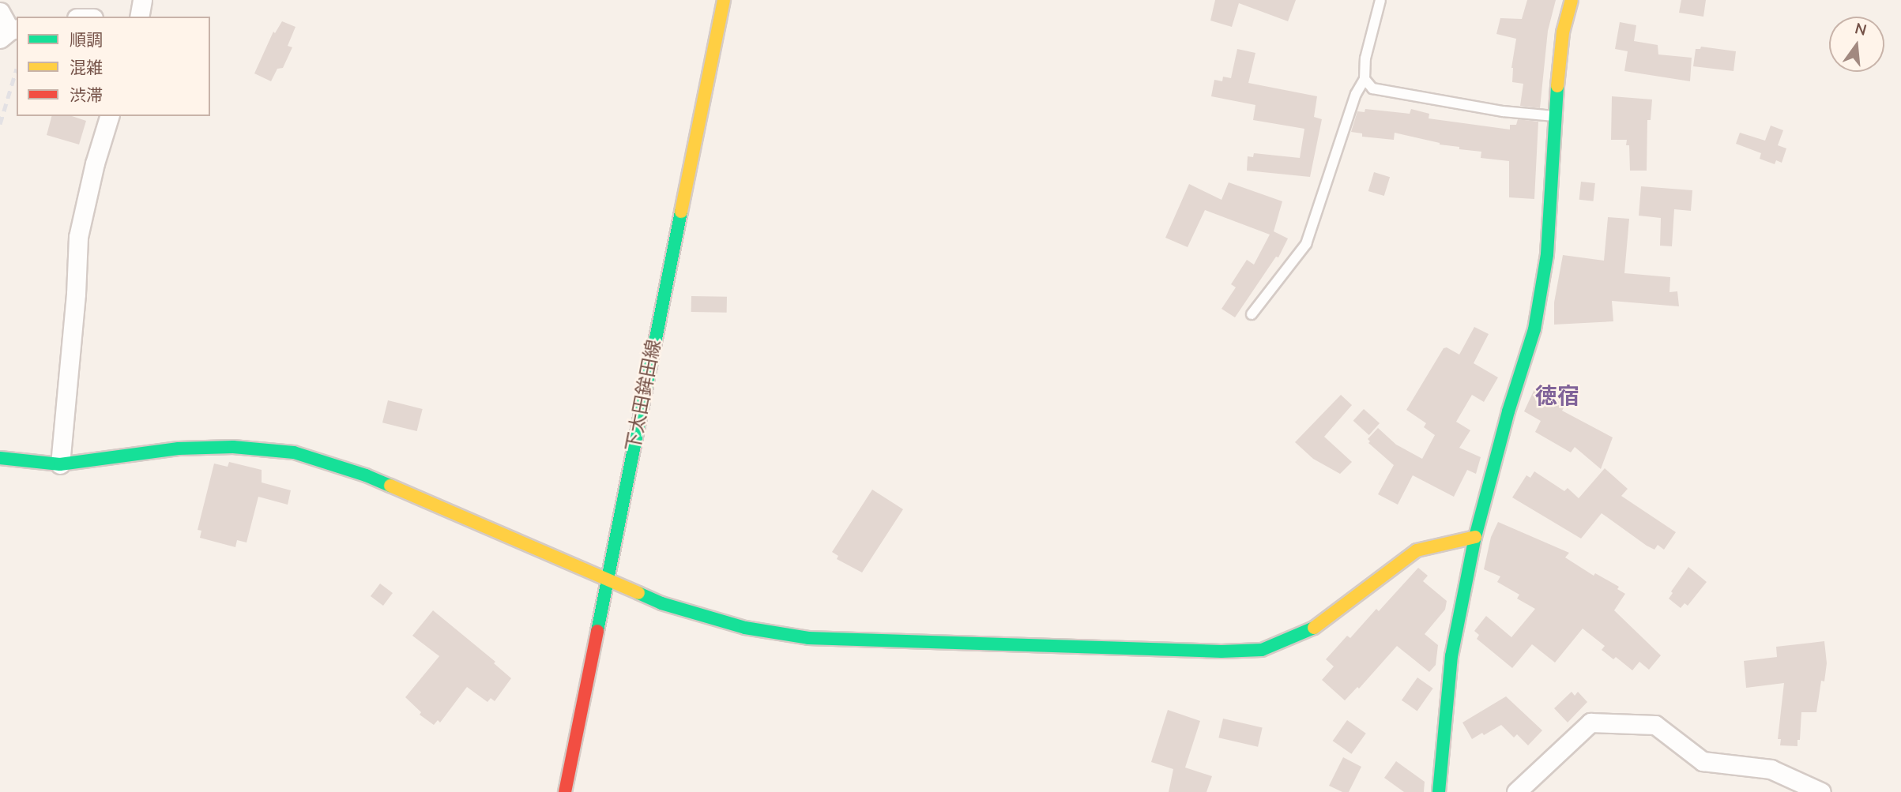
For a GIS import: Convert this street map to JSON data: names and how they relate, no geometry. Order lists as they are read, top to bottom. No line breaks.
{"streets":{"street":["下太田鉾田線"]},"districts":["徳宿"],"legend":["順調","混雑","渋滞"],"north":"top"}
